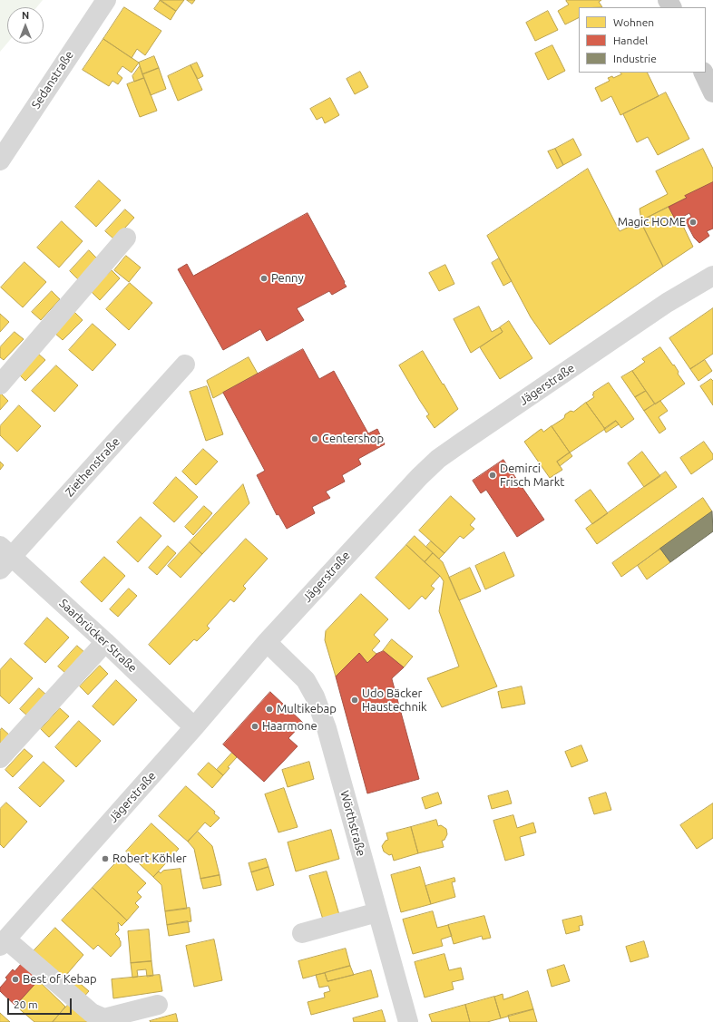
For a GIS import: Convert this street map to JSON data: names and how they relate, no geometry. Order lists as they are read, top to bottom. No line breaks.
{"streets":{"street":["Sedanstraße","Jägerstraße","Ziethenstraße","Saarbrücker Straße","Wörthstraße"]},"crossings":[["Jägerstraße","Saarbrücker Straße"],["Jägerstraße","Wörthstraße"],["Ziethenstraße","Saarbrücker Straße"]],"places":["Magic HOME","Penny","Centershop","Demirci Frisch Markt","Udo Bäcker Haustechnik","Multikebap","Haarmone","Robert Köhler","Best of Kebap"],"legend":["Wohnen","Handel","Industrie"],"scale_bar":"20 m","north":"top"}
